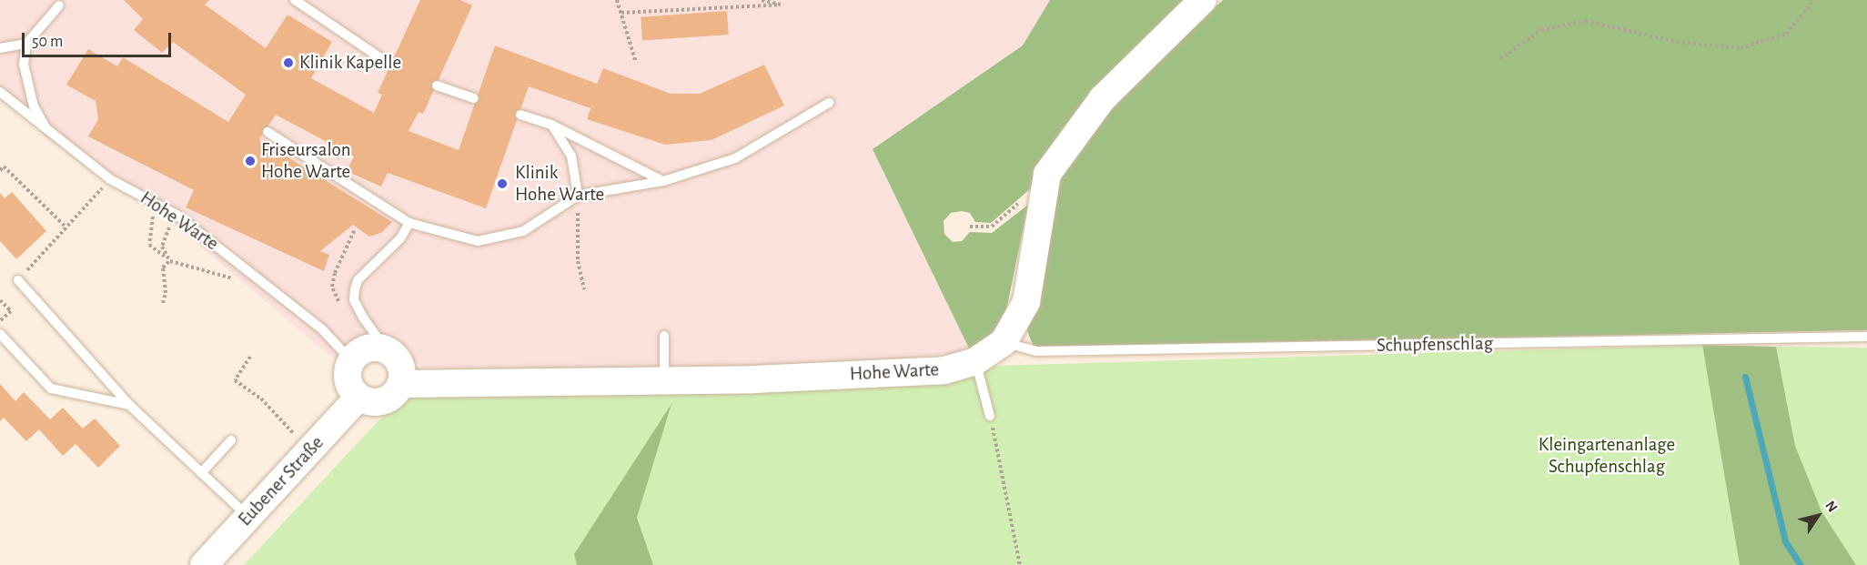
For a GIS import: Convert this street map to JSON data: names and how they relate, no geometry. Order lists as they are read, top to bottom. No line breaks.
{"streets":{"street":["Hohe Warte","Eubener Straße"],"lane":["Schupfenschlag"]},"crossings":[["Hohe Warte","Schupfenschlag"],["Hohe Warte","Eubener Straße"]],"parks":["Kleingartenanlage Schupfenschlag"],"places":["Klinik Kapelle","Friseursalon Hohe Warte","Klinik Hohe Warte"],"scale_bar":"50 m","north":"top right"}
